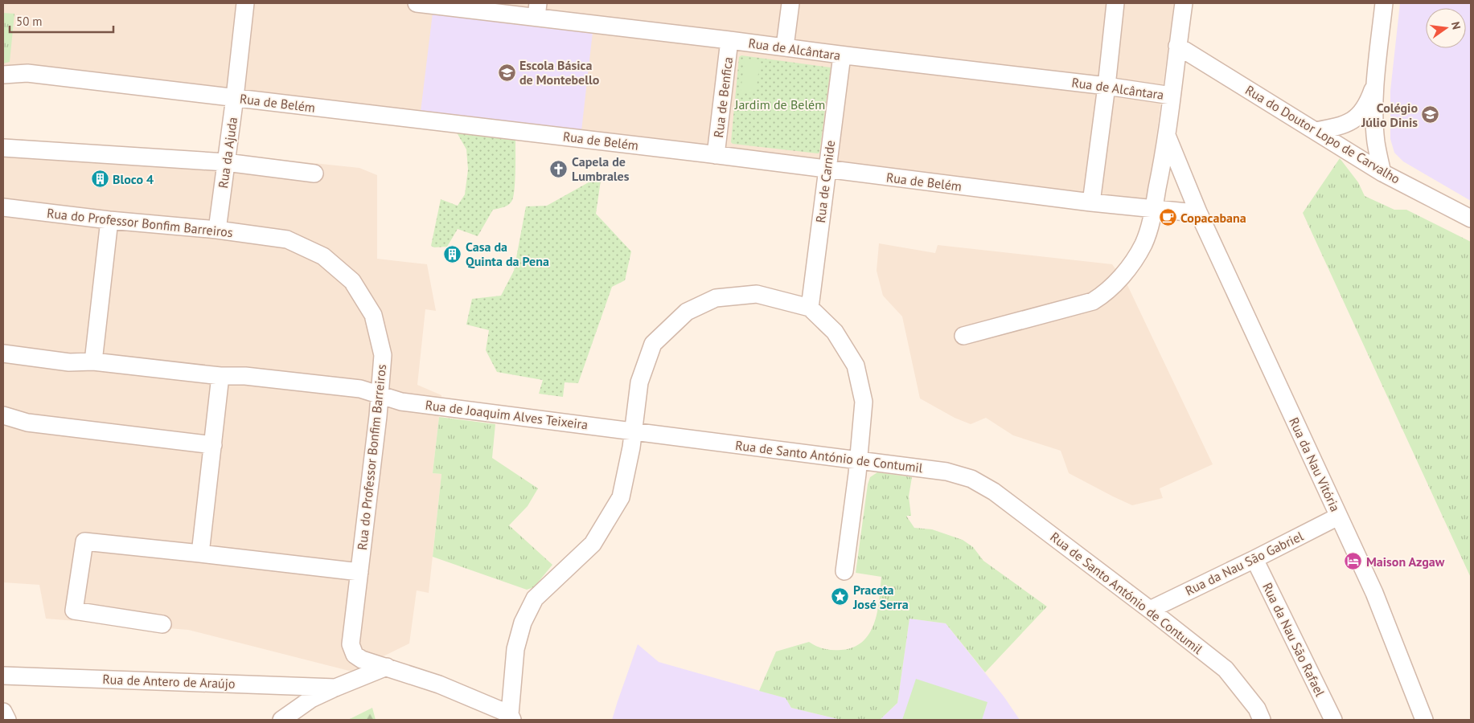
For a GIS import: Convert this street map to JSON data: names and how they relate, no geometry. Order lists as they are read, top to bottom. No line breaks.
{"streets":{"street":["Rua de Alcântara","Rua de Benfica","Rua de Belém","Rua do Doutor Lopo de Carvalho","Rua da Ajuda","Rua de Carnide","Rua do Professor Bonfim Barreiros","Rua de Joaquim Alves Teixeira","Rua de Santo António de Contumil","Rua da Nau Vitória","Rua da Nau São Gabriel","Rua da Nau São Rafael","Rua de Antero de Araújo"]},"crossings":[["Rua de Alcântara","Rua de Benfica"],["Rua de Alcântara","Rua de Carnide"],["Rua de Benfica","Rua de Belém"],["Rua de Belém","Rua da Ajuda"],["Rua de Belém","Rua de Carnide"],["Rua de Belém","Rua da Nau Vitória"],["Rua da Ajuda","Rua do Professor Bonfim Barreiros"],["Rua do Professor Bonfim Barreiros","Rua de Joaquim Alves Teixeira"],["Rua de Joaquim Alves Teixeira","Rua de Santo António de Contumil"],["Rua de Santo António de Contumil","Rua da Nau São Gabriel"],["Rua da Nau Vitória","Rua da Nau São Gabriel"],["Rua da Nau São Gabriel","Rua da Nau São Rafael"]],"parks":["Jardim de Belém"],"places":{"school or university":["Escola Básica de Montebello","Colégio Júlio Dinis"],"church":["Capela de Lumbrales"],"building":["Bloco 4","Casa da Quinta da Pena"],"cafe":["Copacabana"],"hotel":["Maison Azgaw"],"place":["Praceta José Serra"]},"scale_bar":"50 m","north":"right"}
